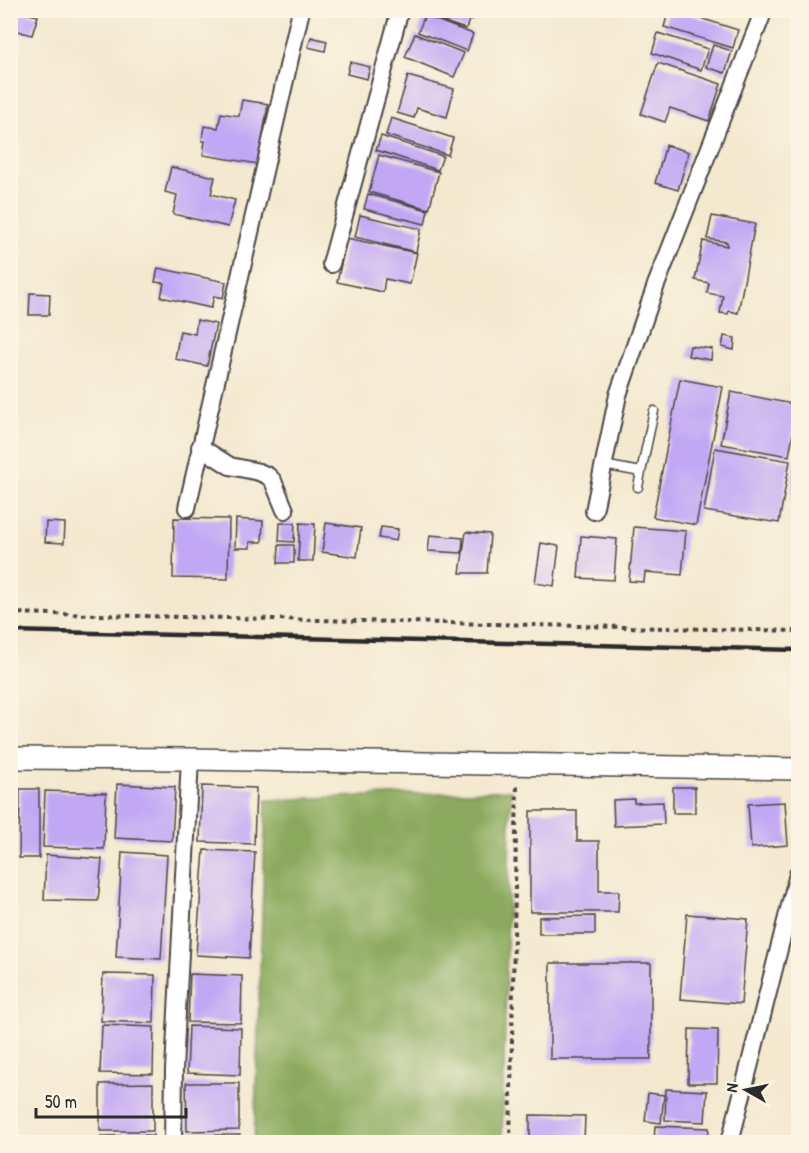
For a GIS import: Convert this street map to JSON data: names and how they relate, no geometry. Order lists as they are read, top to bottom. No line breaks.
{"scale_bar":"50 m","north":"left"}
